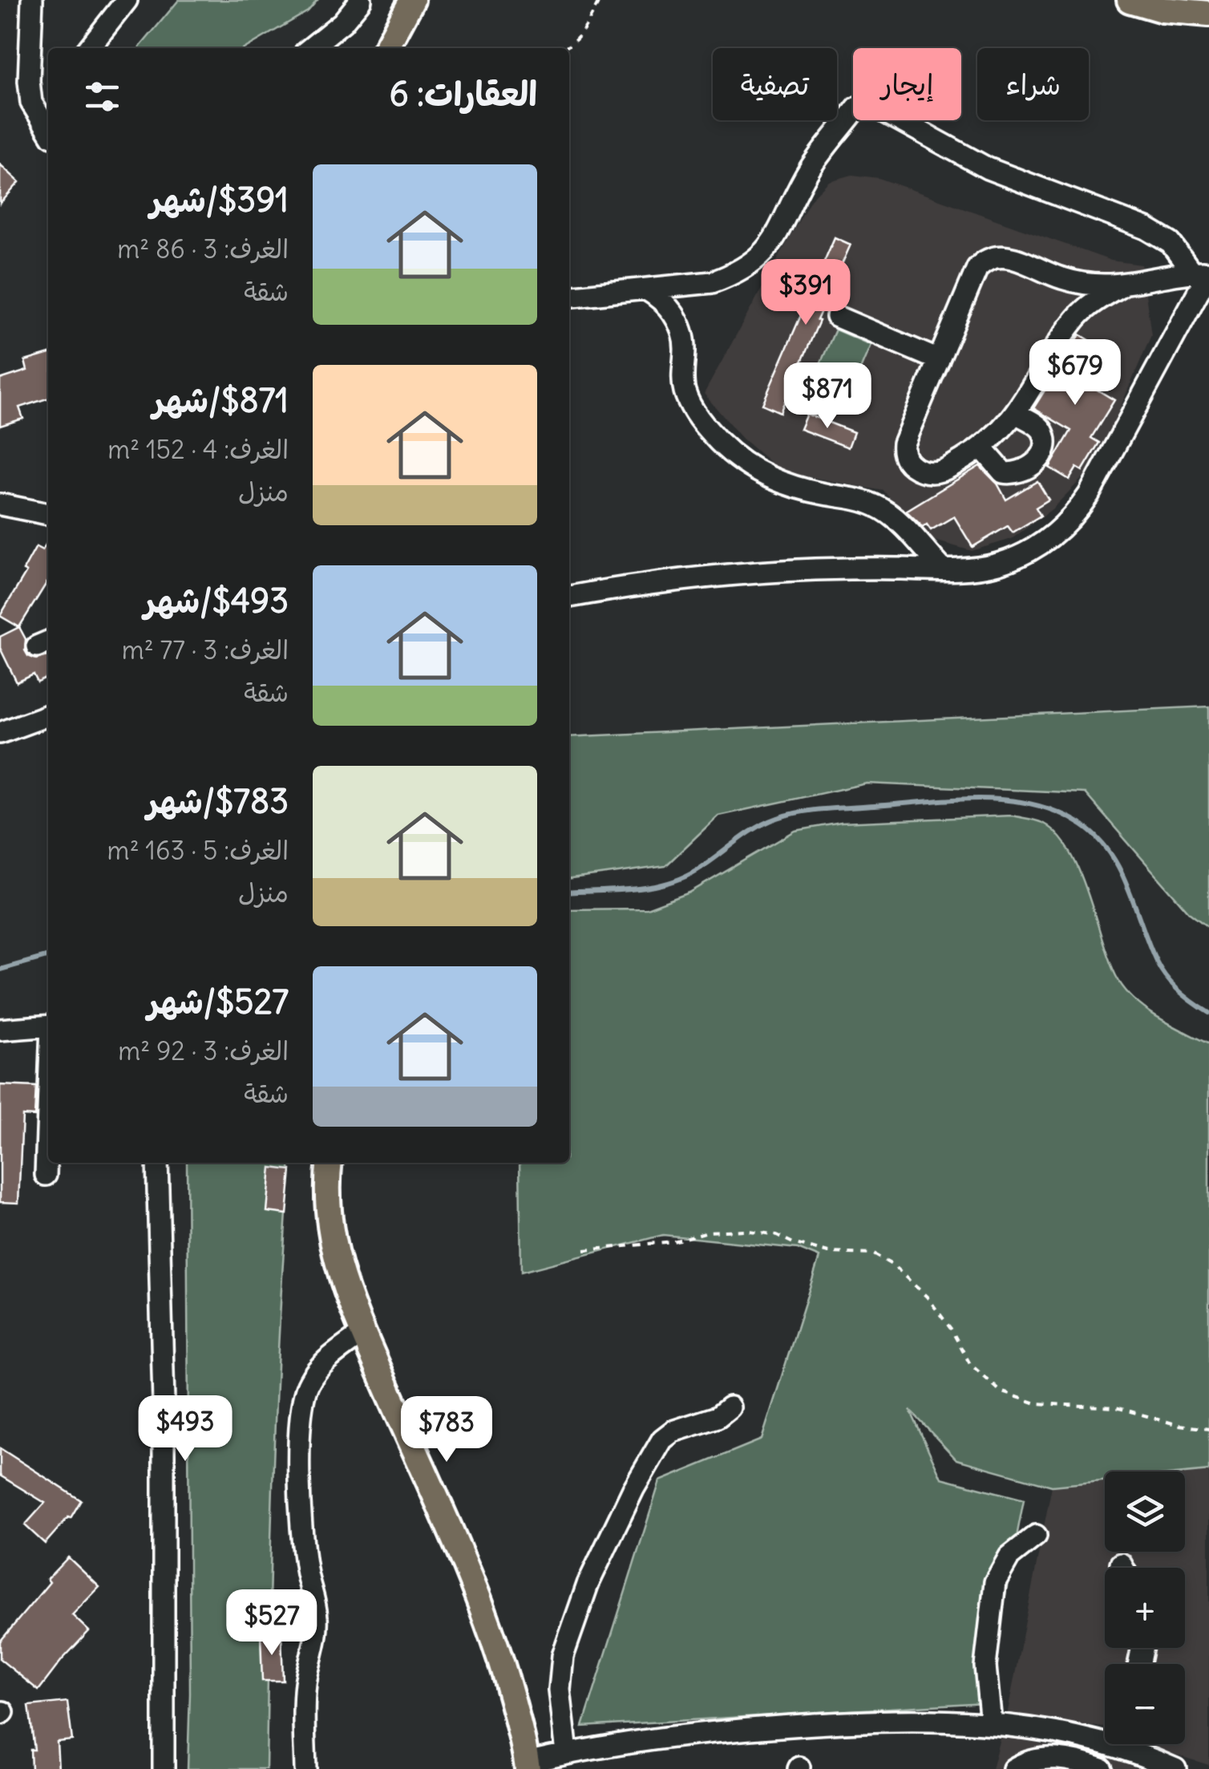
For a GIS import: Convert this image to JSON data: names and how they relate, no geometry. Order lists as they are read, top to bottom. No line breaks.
{"page":{"chip":["شراء","إيجار","تصفية"],"heading":"العقارات: 6","list":[{"name":"$391/شهر","note":"الغرف: 3 · 86 m² · شقة"},{"name":"$871/شهر","note":"الغرف: 4 · 152 m² · منزل"},{"name":"$493/شهر","note":"الغرف: 3 · 77 m² · شقة"},{"name":"$783/شهر","note":"الغرف: 5 · 163 m² · منزل"},{"name":"$527/شهر","note":"الغرف: 3 · 92 m² · شقة"}],"price":["$391","$679","$871","$493","$783","$527"],"map_buttons":["+","−"]}}
